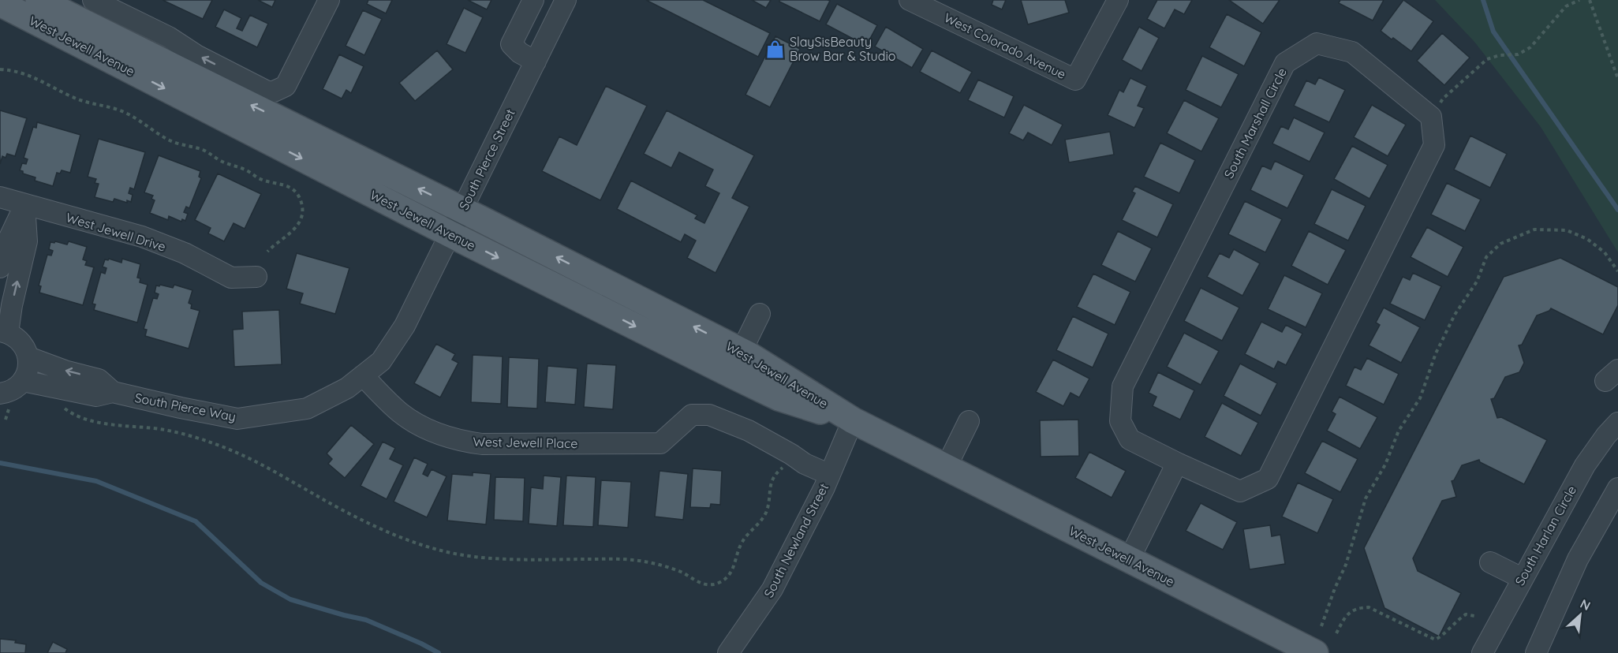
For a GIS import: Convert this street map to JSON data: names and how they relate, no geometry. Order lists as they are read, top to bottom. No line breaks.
{"streets":{"main road":["West Jewell Avenue"],"street":["West Colorado Avenue","South Marshall Circle","South Pierce Street","West Jewell Drive","South Pierce Way","West Jewell Place","South Harlan Circle","South Newland Street"]},"crossings":[["West Jewell Avenue","South Pierce Street"],["West Jewell Avenue","South Newland Street"],["South Pierce Street","South Pierce Way"],["South Pierce Street","West Jewell Place"],["South Pierce Way","West Jewell Place"],["West Jewell Place","South Newland Street"]],"places":{"shop":["SlaySisBeauty Brow Bar & Studio"]},"north":"top right"}
